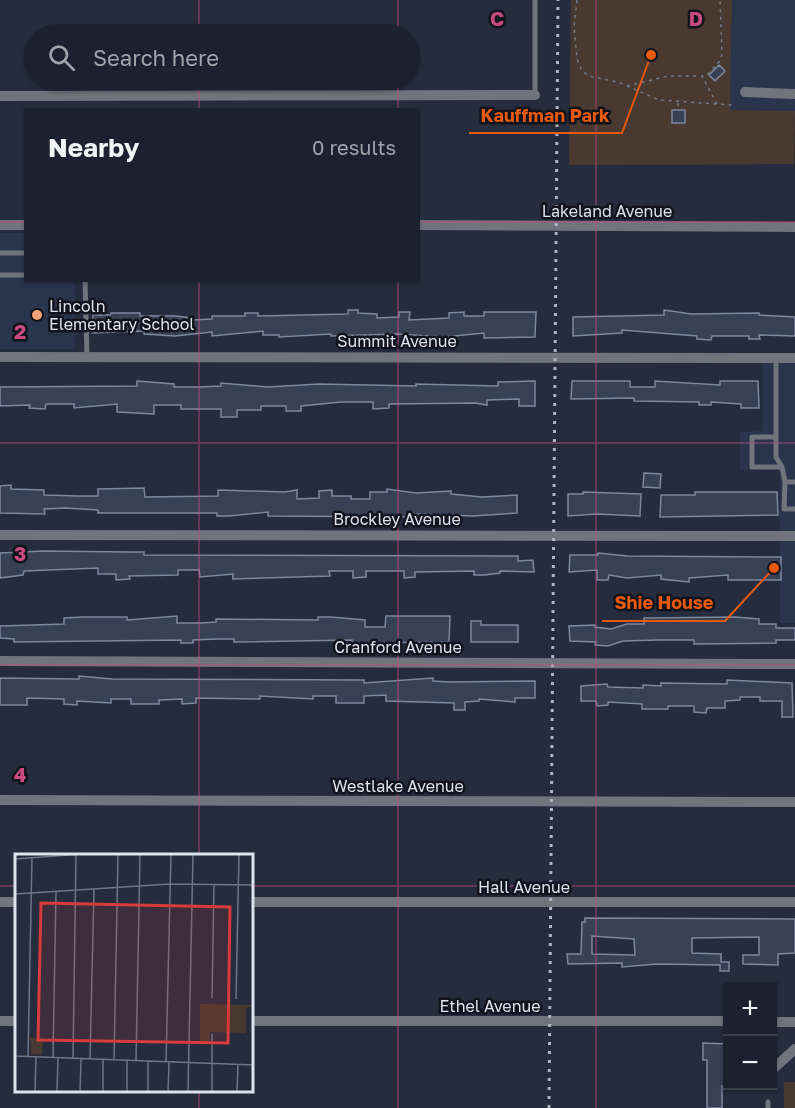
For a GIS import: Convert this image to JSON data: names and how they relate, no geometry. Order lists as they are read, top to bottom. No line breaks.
{"streets":{"street":["Lakeland Avenue","Summit Avenue","Brockley Avenue","Cranford Avenue","Westlake Avenue","Hall Avenue","Ethel Avenue"]},"places":["Kauffman Park","Lincoln Elementary School","Shie House"],"page":{"search":"Search here","heading":["Nearby","0 results"],"map_buttons":["+","−"]},"grid":{"columns":["C","D"],"rows":["2","3","4"]}}
